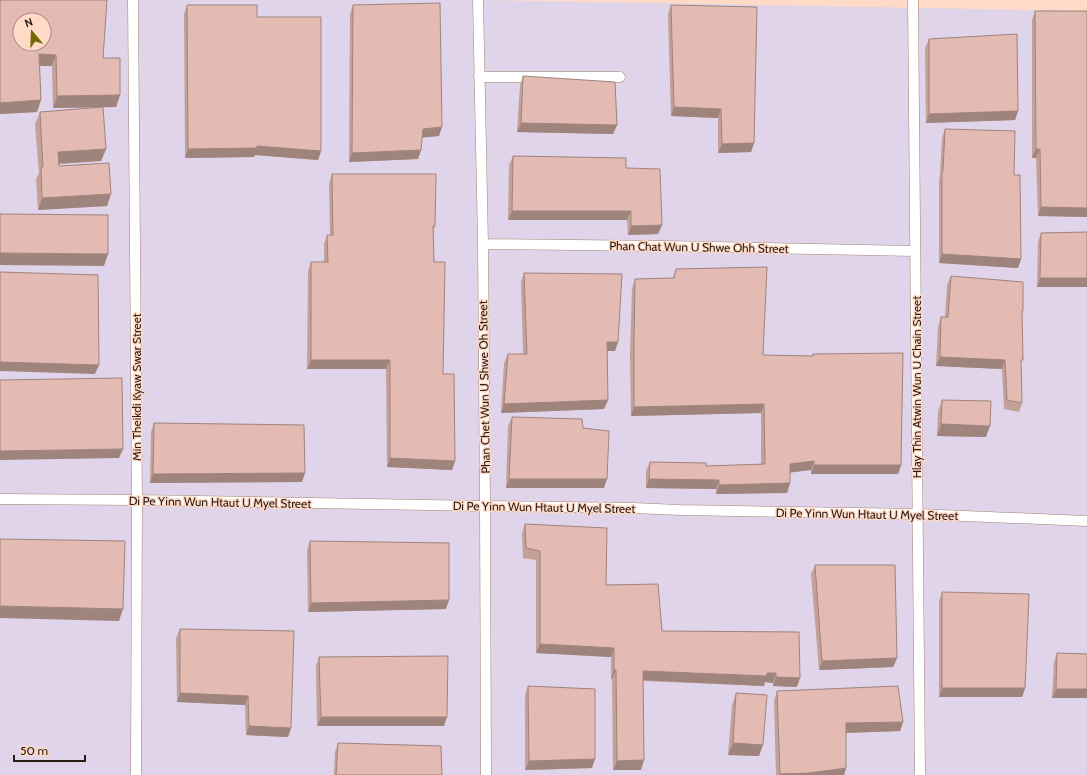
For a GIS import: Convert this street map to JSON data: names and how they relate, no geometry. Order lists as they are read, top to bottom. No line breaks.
{"streets":{"street":["Phan Chat Wun U Shwe Ohh Street","Min Theikdi Kyaw Swar Street","Phan Chet Wun U Shwe Oh Street","Hlay Thin Atwin Wun U Chain Street","Di Pe Yinn Wun Htaut U Myel Street"]},"crossings":[["Phan Chat Wun U Shwe Ohh Street","Phan Chet Wun U Shwe Oh Street"],["Phan Chat Wun U Shwe Ohh Street","Hlay Thin Atwin Wun U Chain Street"],["Min Theikdi Kyaw Swar Street","Di Pe Yinn Wun Htaut U Myel Street"],["Phan Chet Wun U Shwe Oh Street","Di Pe Yinn Wun Htaut U Myel Street"],["Hlay Thin Atwin Wun U Chain Street","Di Pe Yinn Wun Htaut U Myel Street"]],"scale_bar":"50 m","north":"top"}
